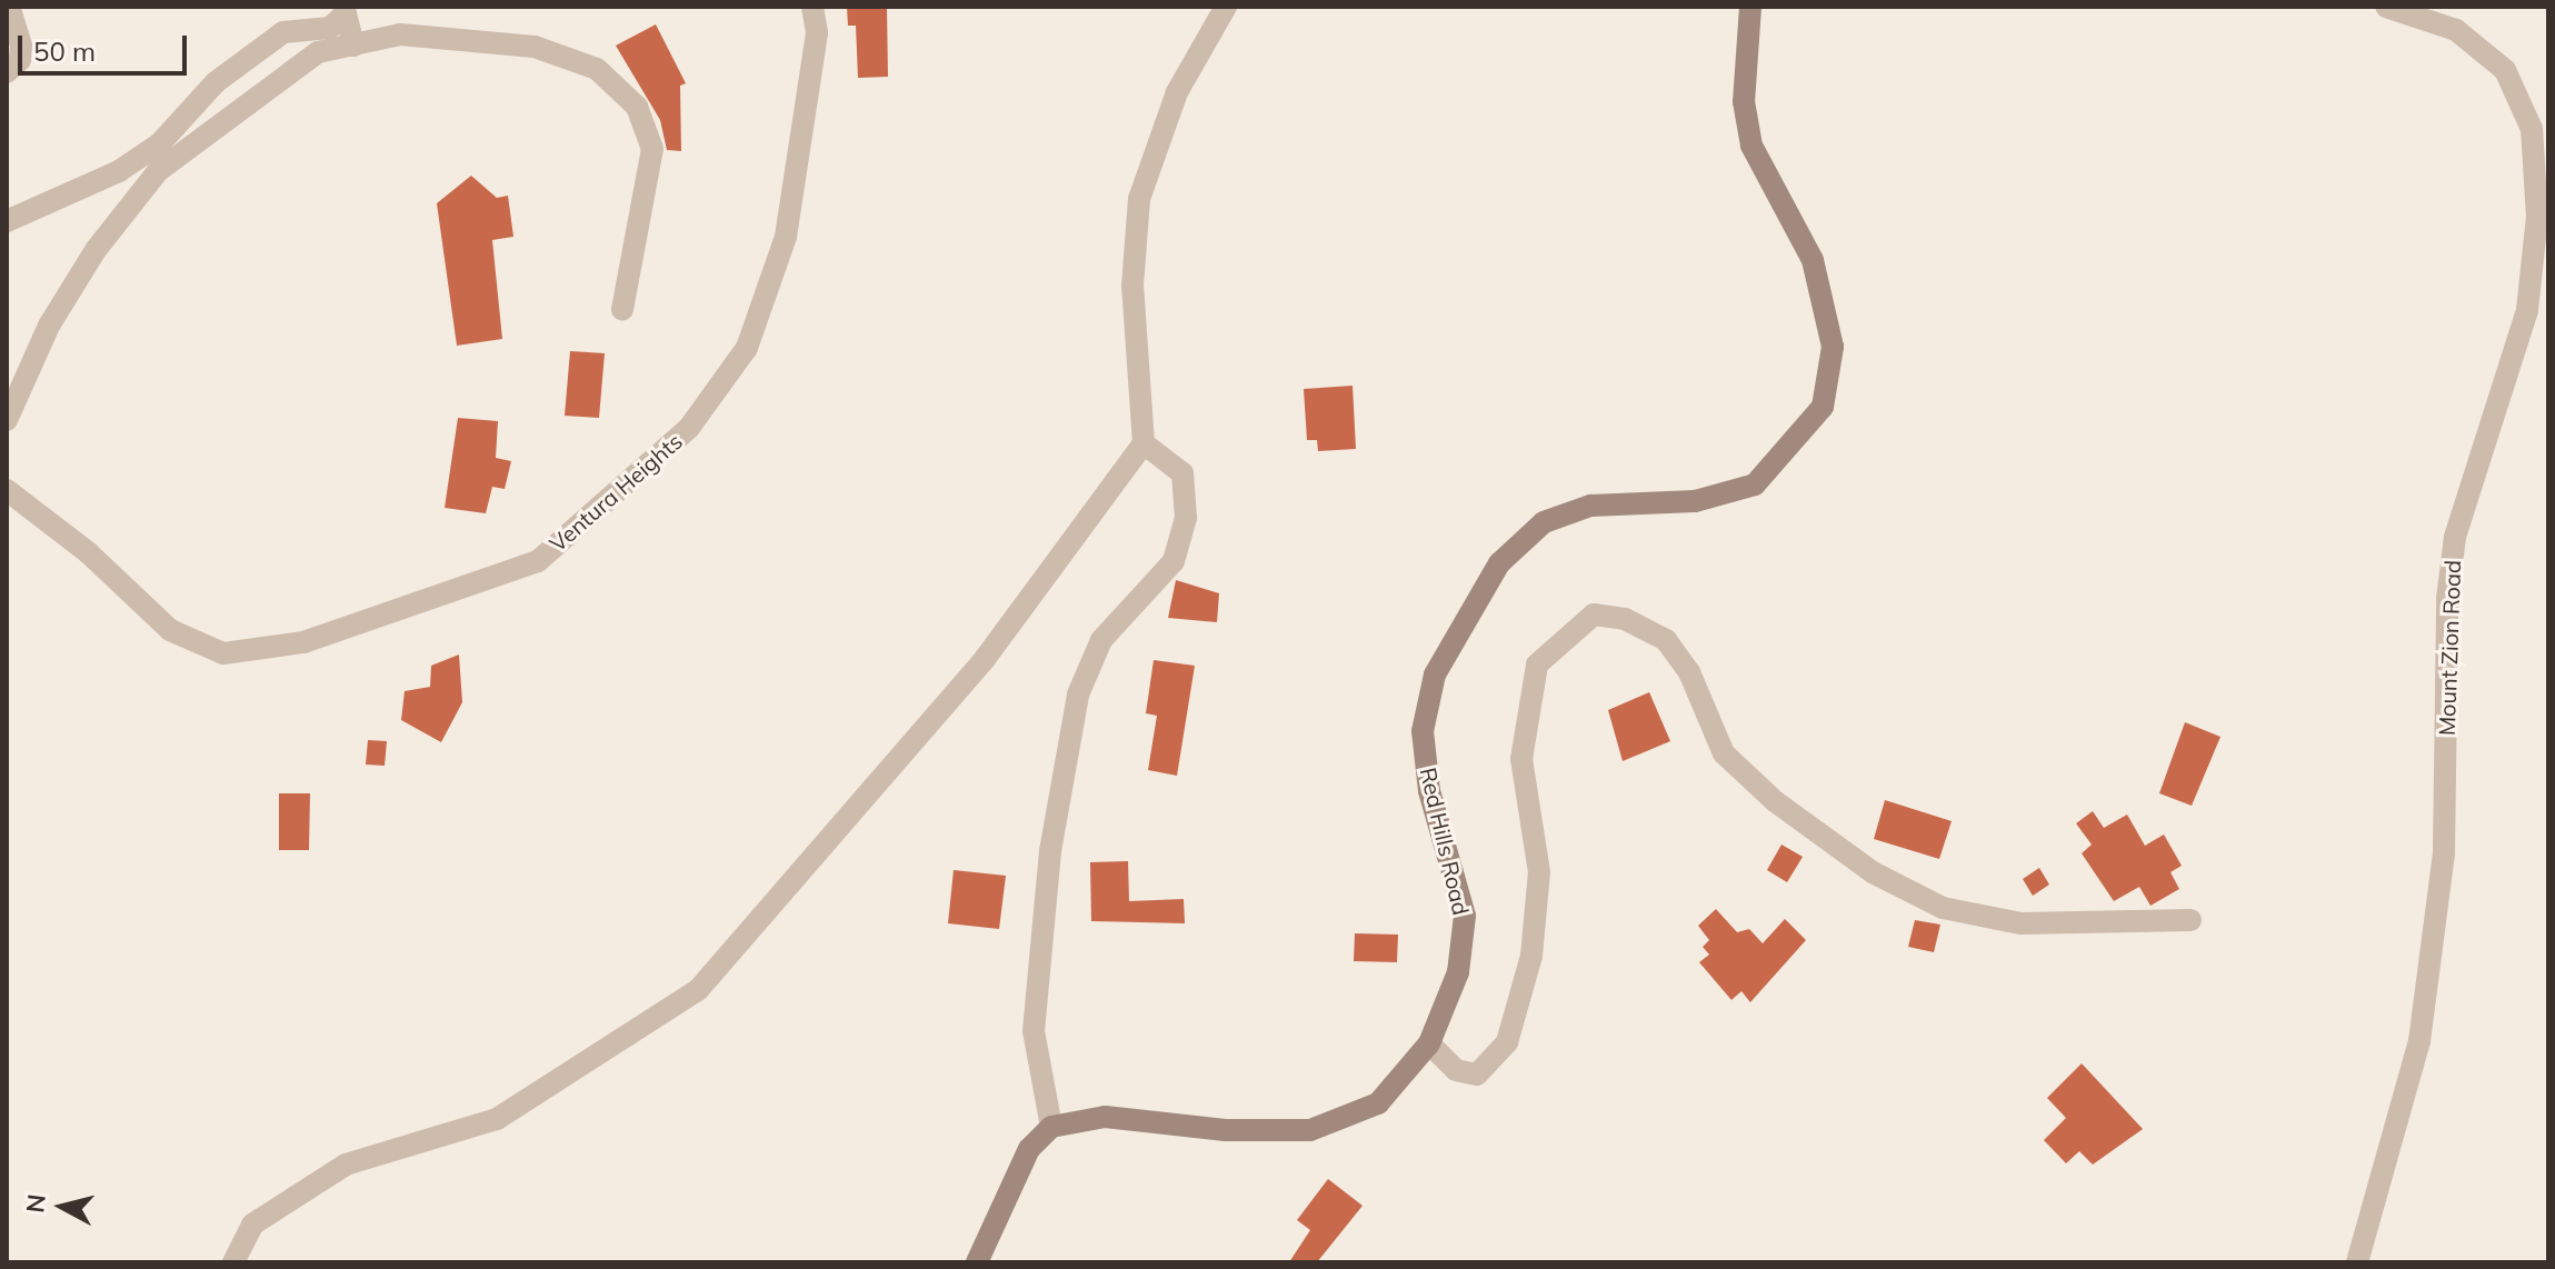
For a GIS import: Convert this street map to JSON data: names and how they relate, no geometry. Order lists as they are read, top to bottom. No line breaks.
{"streets":{"main road":["Red Hills Road"],"street":["Ventura Heights","Mount Zion Road"]},"scale_bar":"50 m","north":"left"}
